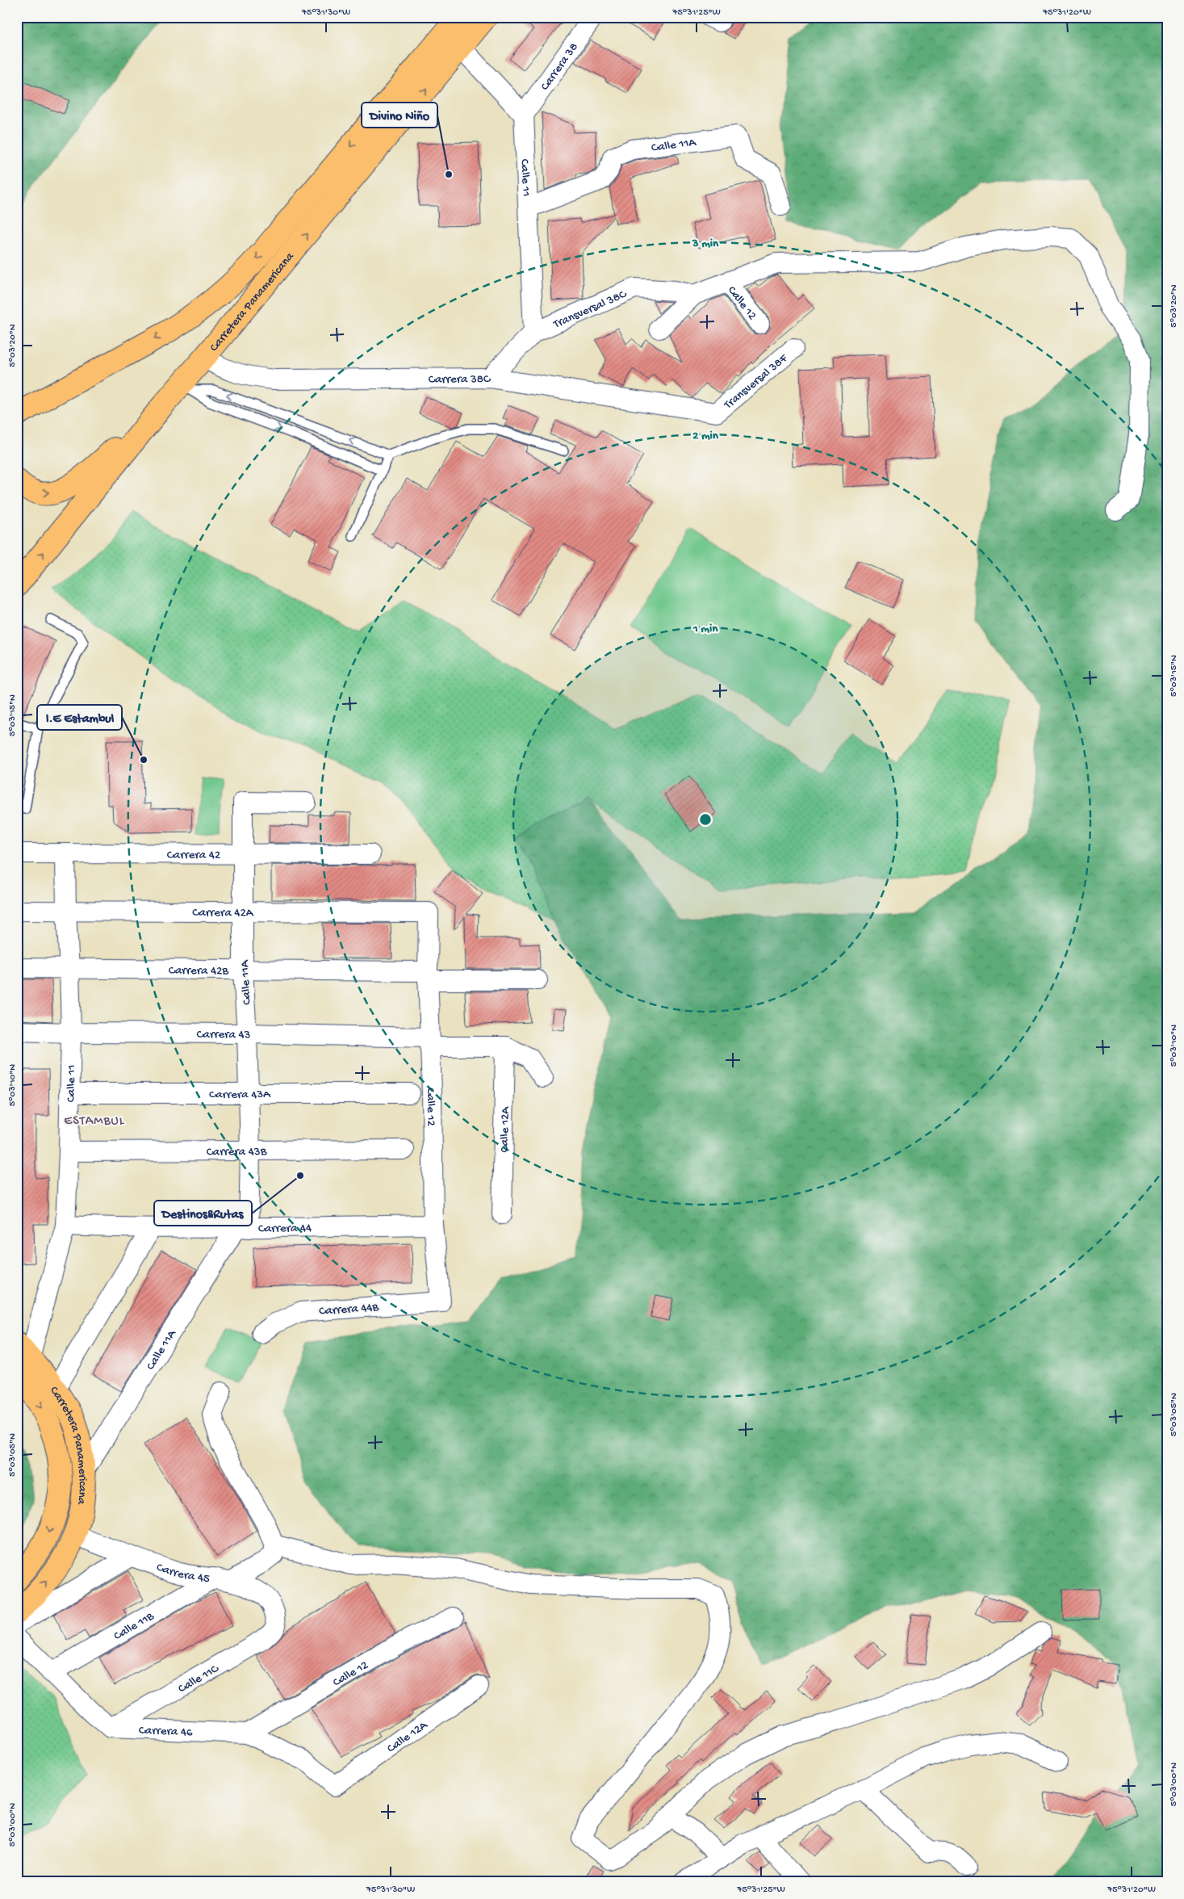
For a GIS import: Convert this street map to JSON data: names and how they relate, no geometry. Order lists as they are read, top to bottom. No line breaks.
{"streets":{"highway":["Carretera Panamericana"],"street":["Carrera 38","Calle 11A","Calle 11","Calle 12","Transversal 38C","Carrera 38C","Transversal 38F","Carrera 42","Carrera 42A","Carrera 42B","Carrera 43","Carrera 43A","Calle 12A","Carrera 43B","Carrera 44","Carrera 44B","Carrera 45","Calle 11B","Calle 11C","Carrera 46"]},"crossings":[["Carrera 38","Calle 11"],["Calle 11A","Calle 11"],["Calle 11A","Carretera Panamericana"],["Calle 11A","Carrera 42"],["Calle 11A","Carrera 42A"],["Calle 11A","Carrera 42B"],["Calle 11A","Carrera 43"],["Calle 11A","Carrera 43A"],["Calle 11A","Carrera 43B"],["Calle 11A","Carrera 44"],["Calle 11","Carretera Panamericana"],["Calle 11","Transversal 38C"],["Calle 11","Carrera 42"],["Calle 11","Carrera 42A"],["Calle 11","Carrera 42B"],["Calle 11","Carrera 43"],["Calle 11","Carrera 43A"],["Calle 11","Carrera 43B"],["Calle 11","Carrera 44"],["Carretera Panamericana","Carrera 38C"],["Carretera Panamericana","Carrera 45"],["Calle 12","Carrera 42A"],["Calle 12","Carrera 42B"],["Calle 12","Carrera 43"],["Calle 12","Carrera 44"],["Calle 12","Carrera 44B"],["Calle 12","Carrera 46"],["Transversal 38C","Carrera 38C"],["Carrera 38C","Transversal 38F"],["Carrera 43","Calle 12A"],["Calle 12A","Carrera 46"],["Carrera 45","Calle 11B"],["Carrera 45","Calle 11C"],["Calle 11C","Carrera 46"]],"districts":["ESTAMBUL"],"places":["Divino Niño","I.E Estambul","Destinos&Rutas"],"coordinates":["75°31'30\"W","75°31'25\"W","75°31'20\"W","5°03'20\"N","5°03'15\"N","5°03'10\"N","5°03'05\"N","5°03'00\"N"],"rings":["3 min","2 min","1 min"]}
